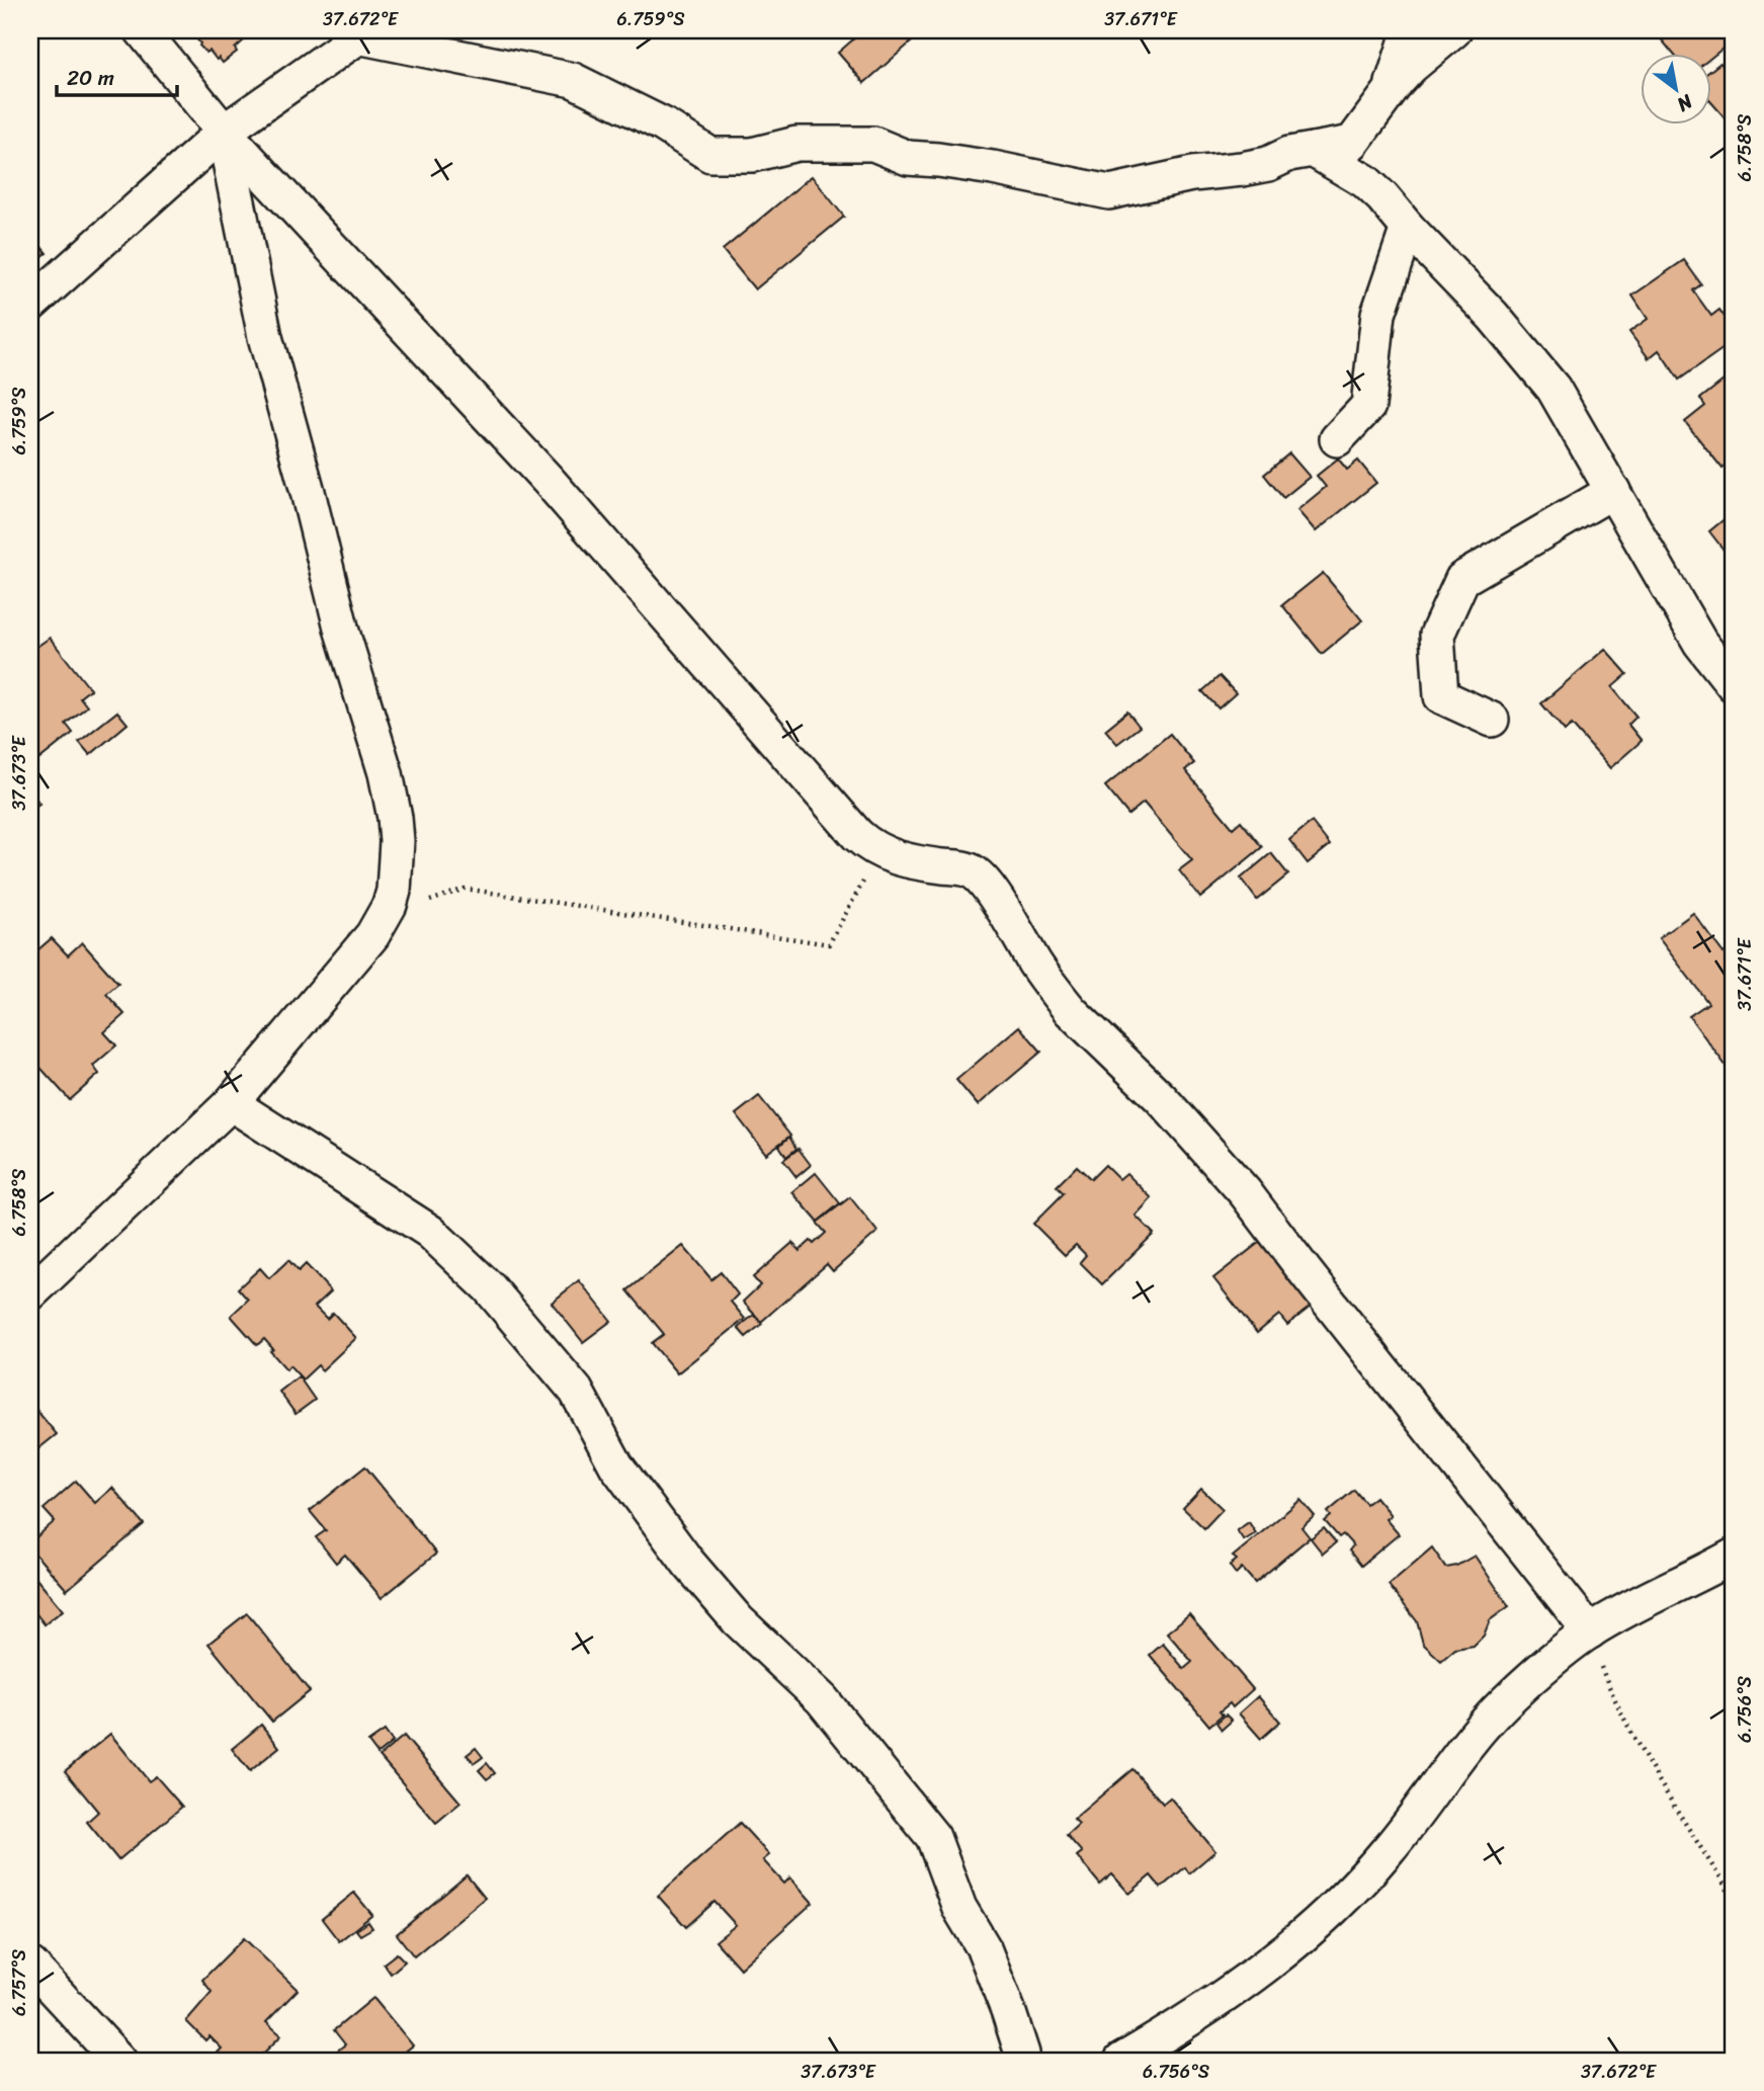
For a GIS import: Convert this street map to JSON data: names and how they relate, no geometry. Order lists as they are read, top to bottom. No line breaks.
{"scale_bar":"20 m","north":"bottom right","coordinates":["37.672°E","6.759°S","37.671°E","6.758°S","37.673°E","6.756°S","6.757°S"]}
